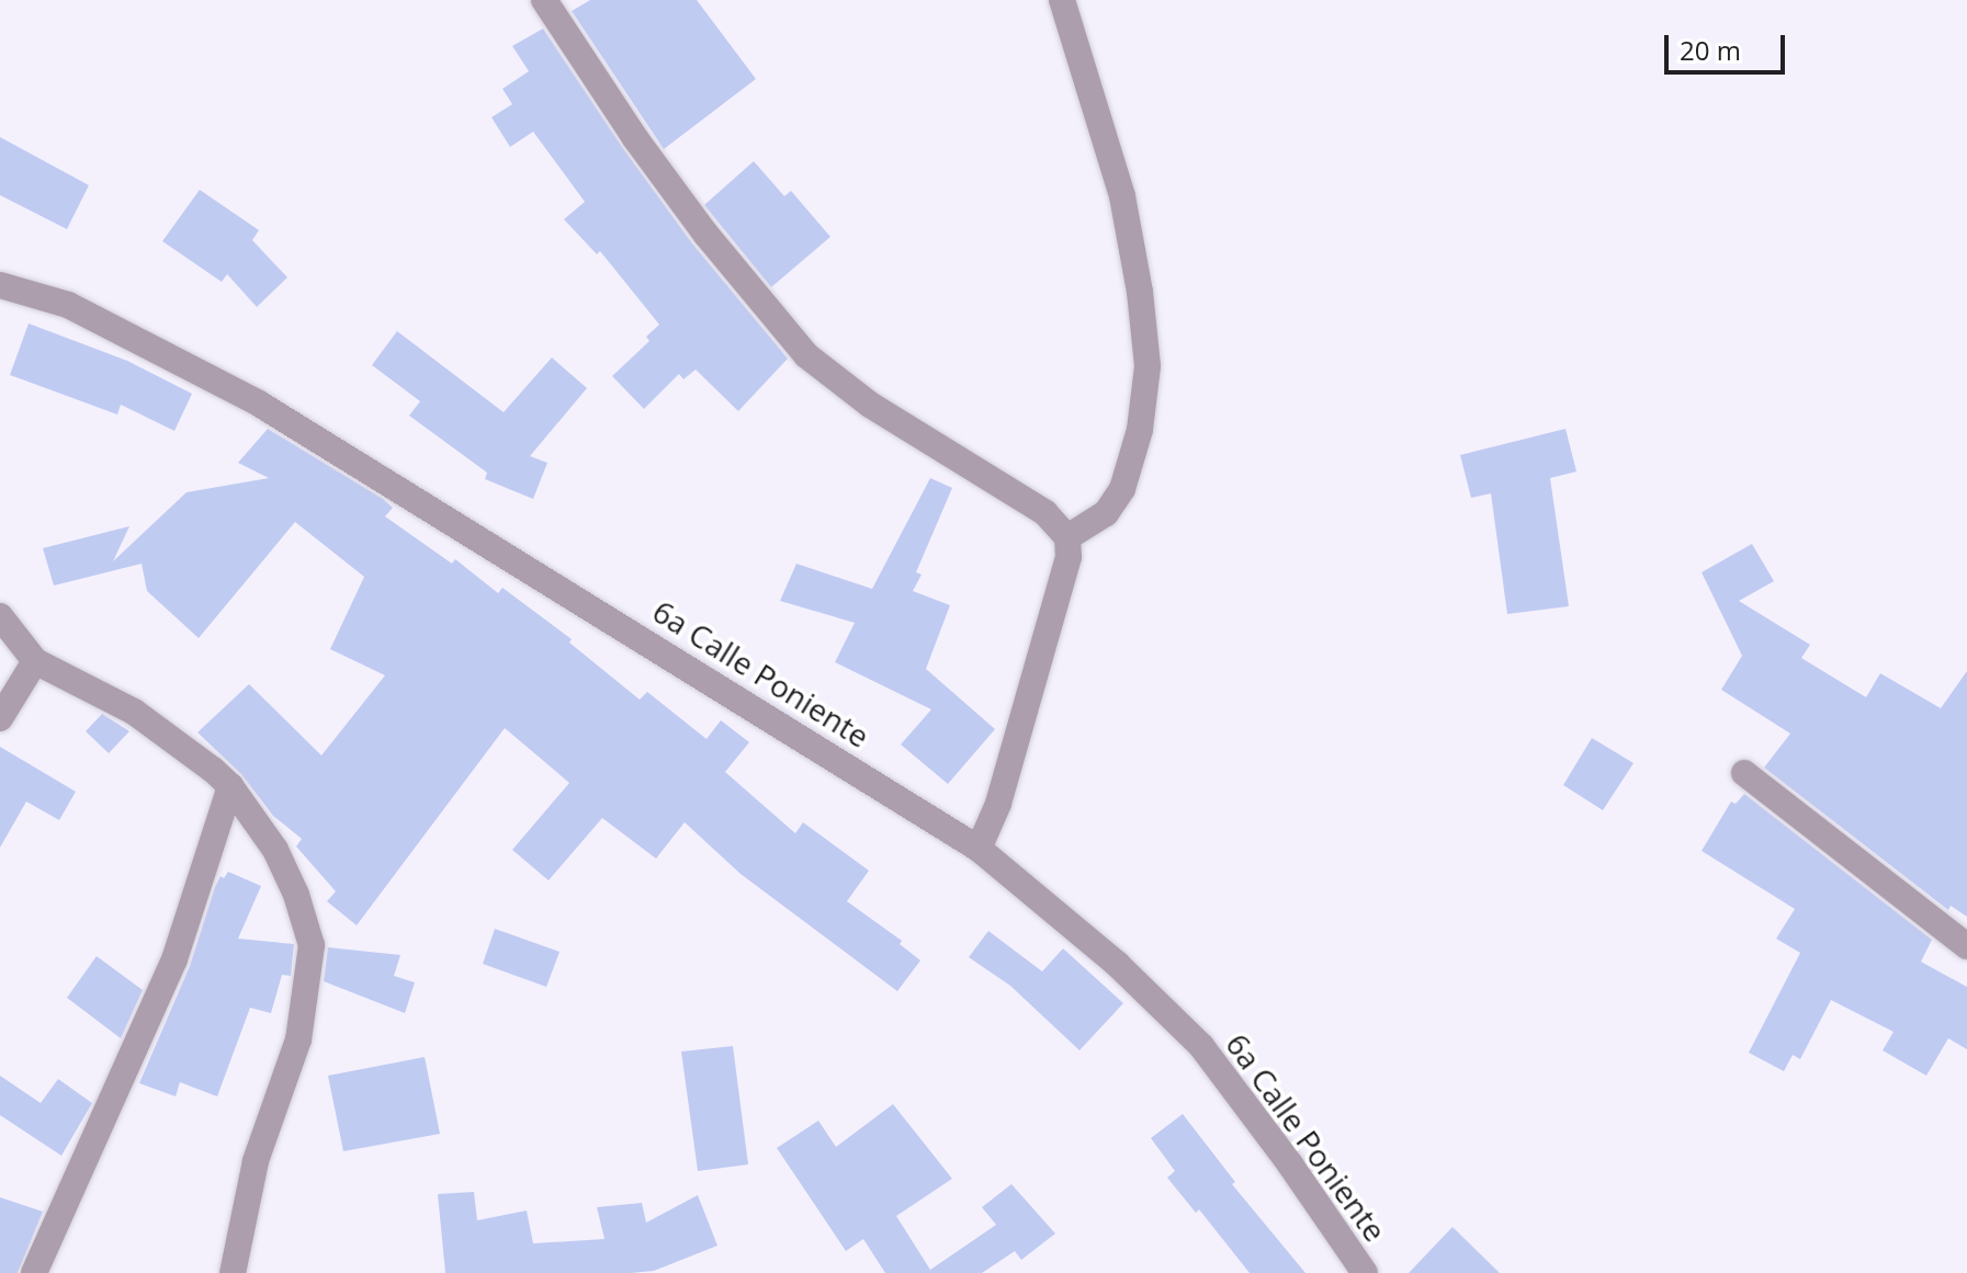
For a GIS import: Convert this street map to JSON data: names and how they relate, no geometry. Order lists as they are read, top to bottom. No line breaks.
{"streets":{"street":["6a Calle Poniente"]},"scale_bar":"20 m"}
